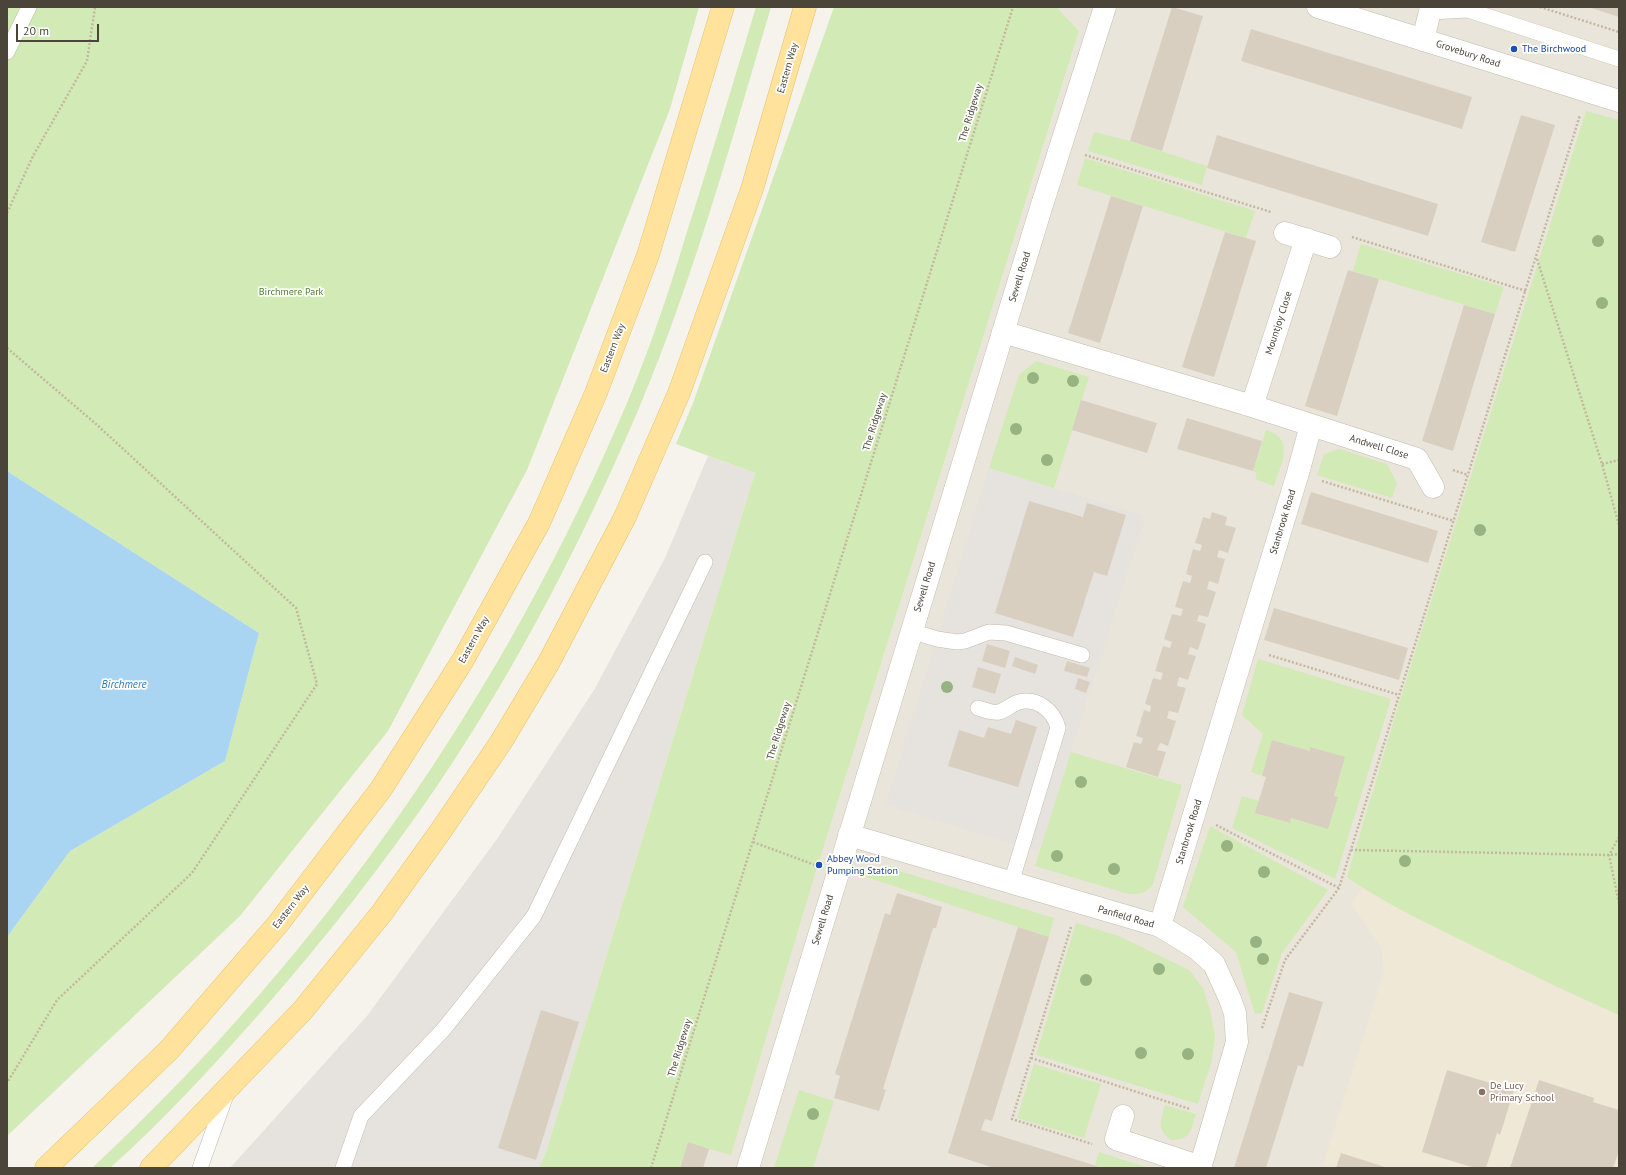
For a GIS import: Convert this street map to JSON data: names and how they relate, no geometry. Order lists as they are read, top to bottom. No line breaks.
{"streets":{"main road":["Eastern Way"],"street":["Grovebury Road","Sewell Road","Mountjoy Close","Andwell Close","Stanbrook Road","Panfield Road"],"path":["The Ridgeway"]},"crossings":[["Sewell Road","Panfield Road"],["Andwell Close","Stanbrook Road"],["Stanbrook Road","Panfield Road"]],"water":["Birchmere"],"parks":["Birchmere Park"],"places":["The Birchwood","Abbey Wood Pumping Station","De Lucy Primary School"],"scale_bar":"20 m"}
